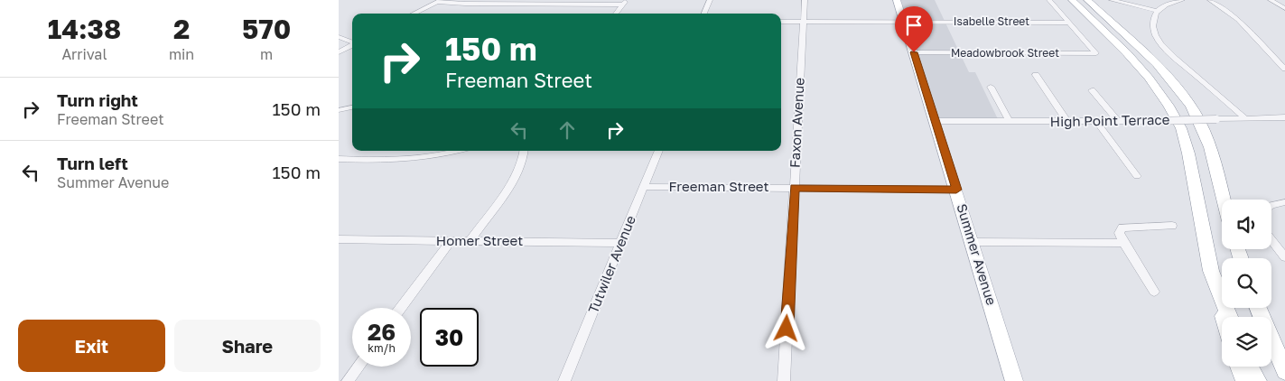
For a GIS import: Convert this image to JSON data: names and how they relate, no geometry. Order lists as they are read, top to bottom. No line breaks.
{"streets":{"main road":["Summer Avenue"],"street":["Isabelle Street","Meadowbrook Street","High Point Terrace","Faxon Avenue","Freeman Street","Homer Street","Tutwiler Avenue"]},"crossings":[["Isabelle Street","Meadowbrook Street"],["Isabelle Street","Faxon Avenue"],["Isabelle Street","Summer Avenue"],["Meadowbrook Street","Summer Avenue"],["High Point Terrace","Summer Avenue"],["Faxon Avenue","Freeman Street"],["Freeman Street","Summer Avenue"],["Freeman Street","Tutwiler Avenue"],["Homer Street","Tutwiler Avenue"]],"page":{"eta":["14:38","Arrival","2","min","570","m"],"turn":["150 m","Freeman Street"],"list":[{"name":"Turn right","note":"Freeman Street","value":"150 m"},{"name":"Turn left","note":"Summer Avenue","value":"150 m"}],"speed":"26 km/h","limit":"30","buttons":["Exit","Share"]}}
